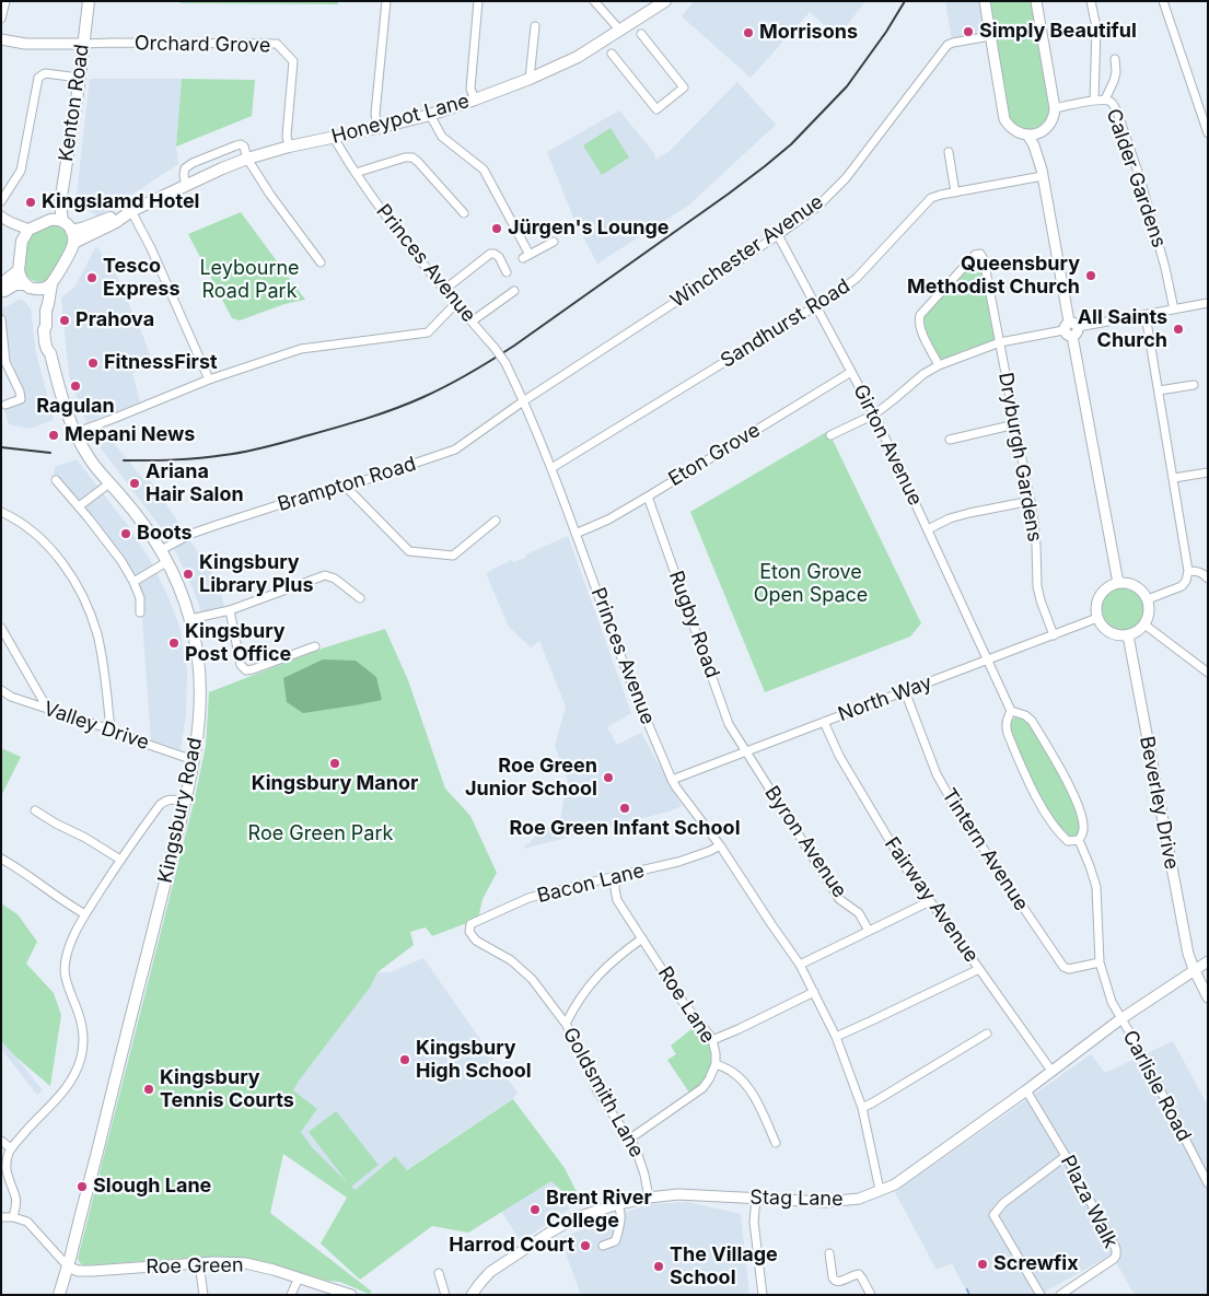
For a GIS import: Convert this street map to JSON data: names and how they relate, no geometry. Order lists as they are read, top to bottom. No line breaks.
{"streets":{"main road":["Kenton Road","Honeypot Lane","Kingsbury Road"],"street":["Orchard Grove","Calder Gardens","Winchester Avenue","Princes Avenue","Sandhurst Road","Girton Avenue","Eton Grove","Dryburgh Gardens","Brampton Road","Rugby Road","North Way","Valley Drive","Beverley Drive","Byron Avenue","Tintern Avenue","Bacon Lane","Fairway Avenue","Roe Lane","Carlisle Road","Goldsmith Lane","Stag Lane","Plaza Walk","Roe Green"]},"crossings":[["Orchard Grove","Kenton Road"],["Orchard Grove","Honeypot Lane"],["Kenton Road","Honeypot Lane"],["Kenton Road","Kingsbury Road"],["Honeypot Lane","Princes Avenue"],["Honeypot Lane","Kingsbury Road"],["Winchester Avenue","Princes Avenue"],["Winchester Avenue","Girton Avenue"],["Winchester Avenue","Brampton Road"],["Princes Avenue","Sandhurst Road"],["Princes Avenue","Eton Grove"],["Princes Avenue","Brampton Road"],["Princes Avenue","North Way"],["Princes Avenue","Bacon Lane"],["Princes Avenue","Stag Lane"],["Sandhurst Road","Girton Avenue"],["Girton Avenue","Eton Grove"],["Girton Avenue","North Way"],["Eton Grove","Rugby Road"],["Dryburgh Gardens","North Way"],["Brampton Road","Kingsbury Road"],["Rugby Road","North Way"],["Rugby Road","Byron Avenue"],["North Way","Beverley Drive"],["North Way","Byron Avenue"],["North Way","Tintern Avenue"],["North Way","Fairway Avenue"],["Valley Drive","Kingsbury Road"],["Beverley Drive","Stag Lane"],["Kingsbury Road","Roe Green"],["Tintern Avenue","Carlisle Road"],["Bacon Lane","Roe Lane"],["Bacon Lane","Goldsmith Lane"],["Fairway Avenue","Stag Lane"],["Roe Lane","Goldsmith Lane"],["Carlisle Road","Stag Lane"],["Goldsmith Lane","Stag Lane"],["Stag Lane","Plaza Walk"]],"parks":["Leybourne Road Park","Eton Grove Open Space","Roe Green Park"],"places":["Simply Beautiful","Morrisons","Kingslamd Hotel","Jürgen's Lounge","Queensbury Methodist Church","Tesco Express","Prahova","All Saints Church","FitnessFirst","Ragulan","Mepani News","Ariana Hair Salon","Boots","Kingsbury Library Plus","Kingsbury Post Office","Kingsbury Manor","Roe Green Junior School","Roe Green Infant School","Kingsbury High School","Kingsbury Tennis Courts","Slough Lane","Brent River College","Harrod Court","Screwfix","The Village School"]}
